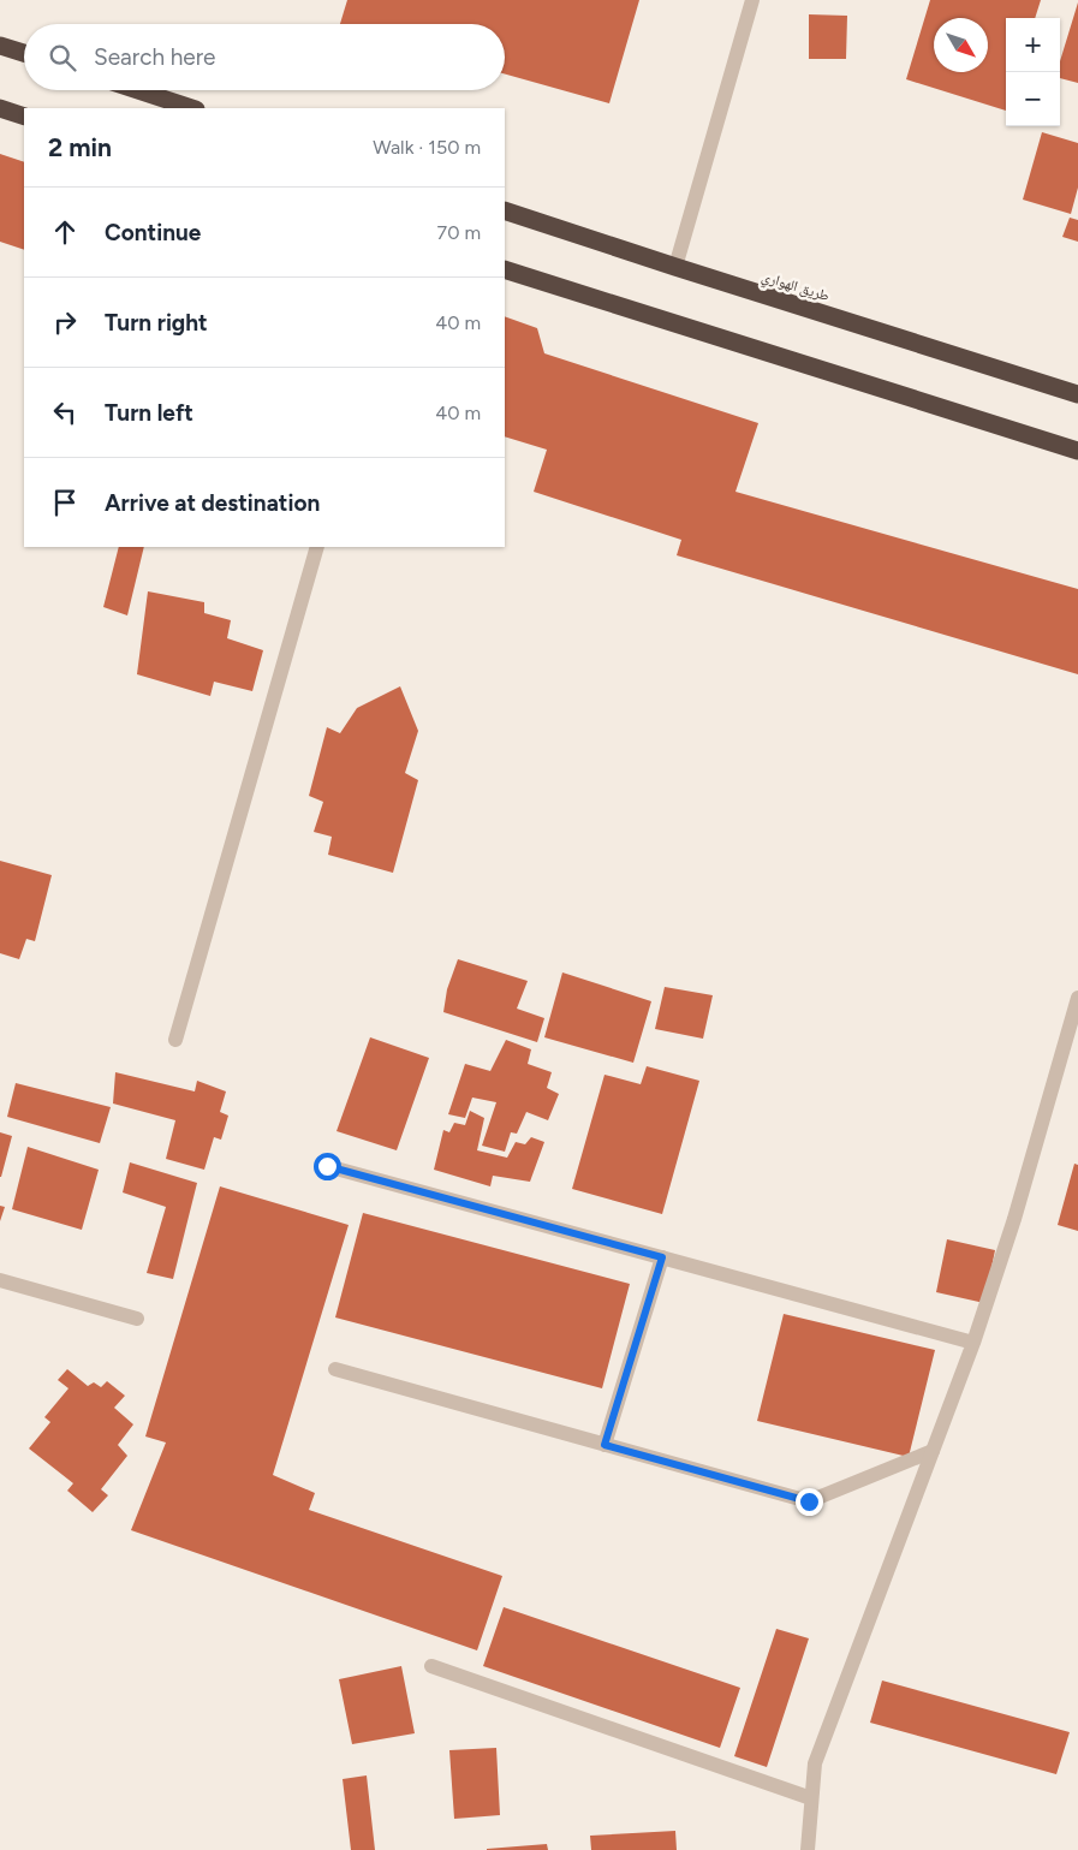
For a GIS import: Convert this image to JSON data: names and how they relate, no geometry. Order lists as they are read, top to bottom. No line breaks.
{"streets":{"highway":["طريق الهواري"]},"north":"bottom right","page":{"map_buttons":["+","−"],"search":"Search here","heading":["2 min","Walk · 150 m"],"list":[["Continue","70 m"],["Turn right","40 m"],["Turn left","40 m"],"Arrive at destination"]}}
